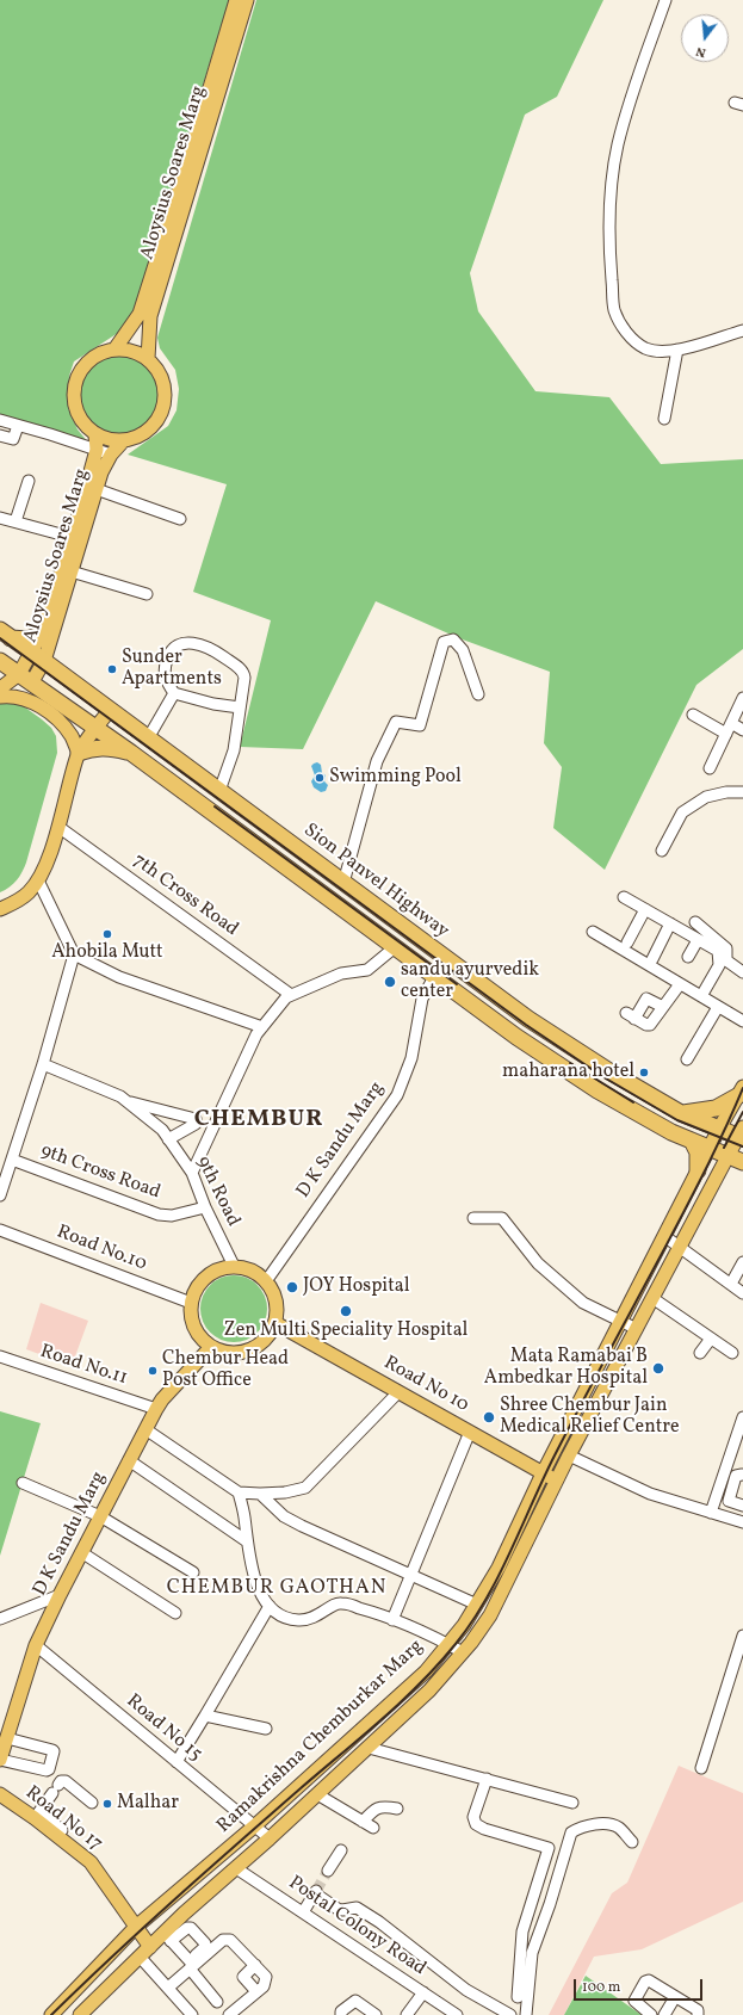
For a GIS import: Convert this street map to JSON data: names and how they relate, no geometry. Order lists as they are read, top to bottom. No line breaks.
{"streets":{"highway":["Sion Panvel Highway"],"main road":["Aloysius Soares Marg","D K Sandu Marg","Road No 10","Ramakrishna Chemburkar Marg","Road No 17"],"street":["7th Cross Road","9th Cross Road","9th Road","Road No.10","Road No.11","Road No 15","Postal Colony Road"]},"crossings":[["Aloysius Soares Marg","Sion Panvel Highway"],["Sion Panvel Highway","D K Sandu Marg"],["Sion Panvel Highway","Ramakrishna Chemburkar Marg"],["D K Sandu Marg","9th Road"],["D K Sandu Marg","Road No.10"],["D K Sandu Marg","Road No.11"],["D K Sandu Marg","Road No 10"],["D K Sandu Marg","Road No 15"],["9th Cross Road","9th Road"],["9th Road","Road No.10"],["9th Road","Road No 10"],["Road No.10","Road No 10"],["Road No 10","Ramakrishna Chemburkar Marg"],["Road No 15","Ramakrishna Chemburkar Marg"],["Ramakrishna Chemburkar Marg","Road No 17"],["Ramakrishna Chemburkar Marg","Postal Colony Road"]],"districts":["CHEMBUR","CHEMBUR GAOTHAN"],"places":["Sunder Apartments","Swimming Pool","Ahobila Mutt","sandu ayurvedik center","maharana hotel","JOY Hospital","Zen Multi Speciality Hospital","Mata Ramabai B Ambedkar Hospital","Chembur Head Post Office","Shree Chembur Jain Medical Relief Centre","Malhar"],"scale_bar":"100 m","north":"bottom"}
